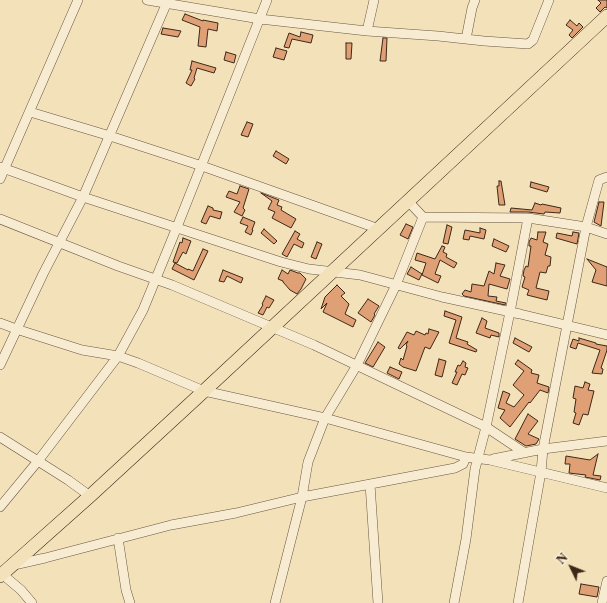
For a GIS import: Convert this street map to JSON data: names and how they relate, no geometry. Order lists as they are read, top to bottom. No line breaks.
{"north":"top left"}
